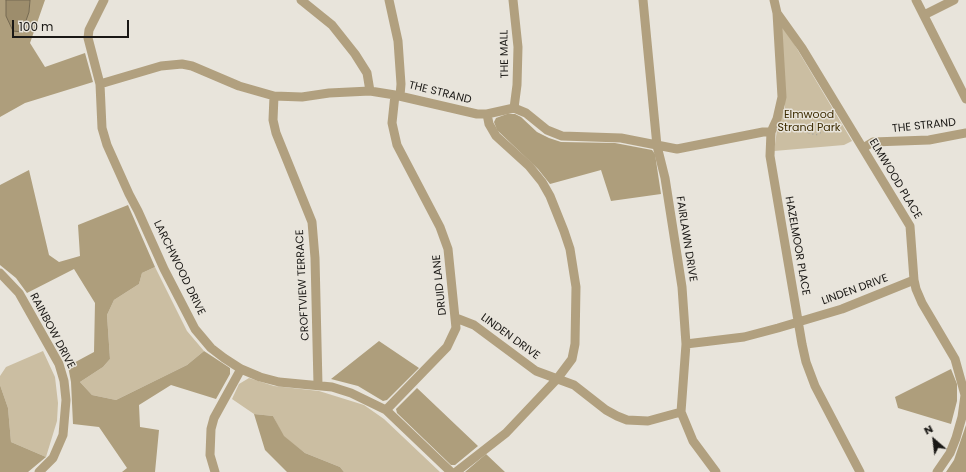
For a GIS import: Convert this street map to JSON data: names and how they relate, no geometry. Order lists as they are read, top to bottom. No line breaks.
{"streets":{"street":["THE MALL","THE STRAND","ELMWOOD PLACE","FAIRLAWN DRIVE","HAZELMOOR PLACE","LARCHWOOD DRIVE","CROFTVIEW TERRACE","DRUID LANE","LINDEN DRIVE","RAINBOW DRIVE"]},"crossings":[["THE MALL","THE STRAND"],["THE STRAND","ELMWOOD PLACE"],["THE STRAND","LARCHWOOD DRIVE"],["THE STRAND","CROFTVIEW TERRACE"],["THE STRAND","DRUID LANE"],["ELMWOOD PLACE","HAZELMOOR PLACE"],["ELMWOOD PLACE","LINDEN DRIVE"],["FAIRLAWN DRIVE","LINDEN DRIVE"],["HAZELMOOR PLACE","LINDEN DRIVE"],["LARCHWOOD DRIVE","CROFTVIEW TERRACE"],["LARCHWOOD DRIVE","DRUID LANE"],["DRUID LANE","LINDEN DRIVE"]],"parks":["Elmwood Strand Park"],"scale_bar":"100 m","north":"top left"}
